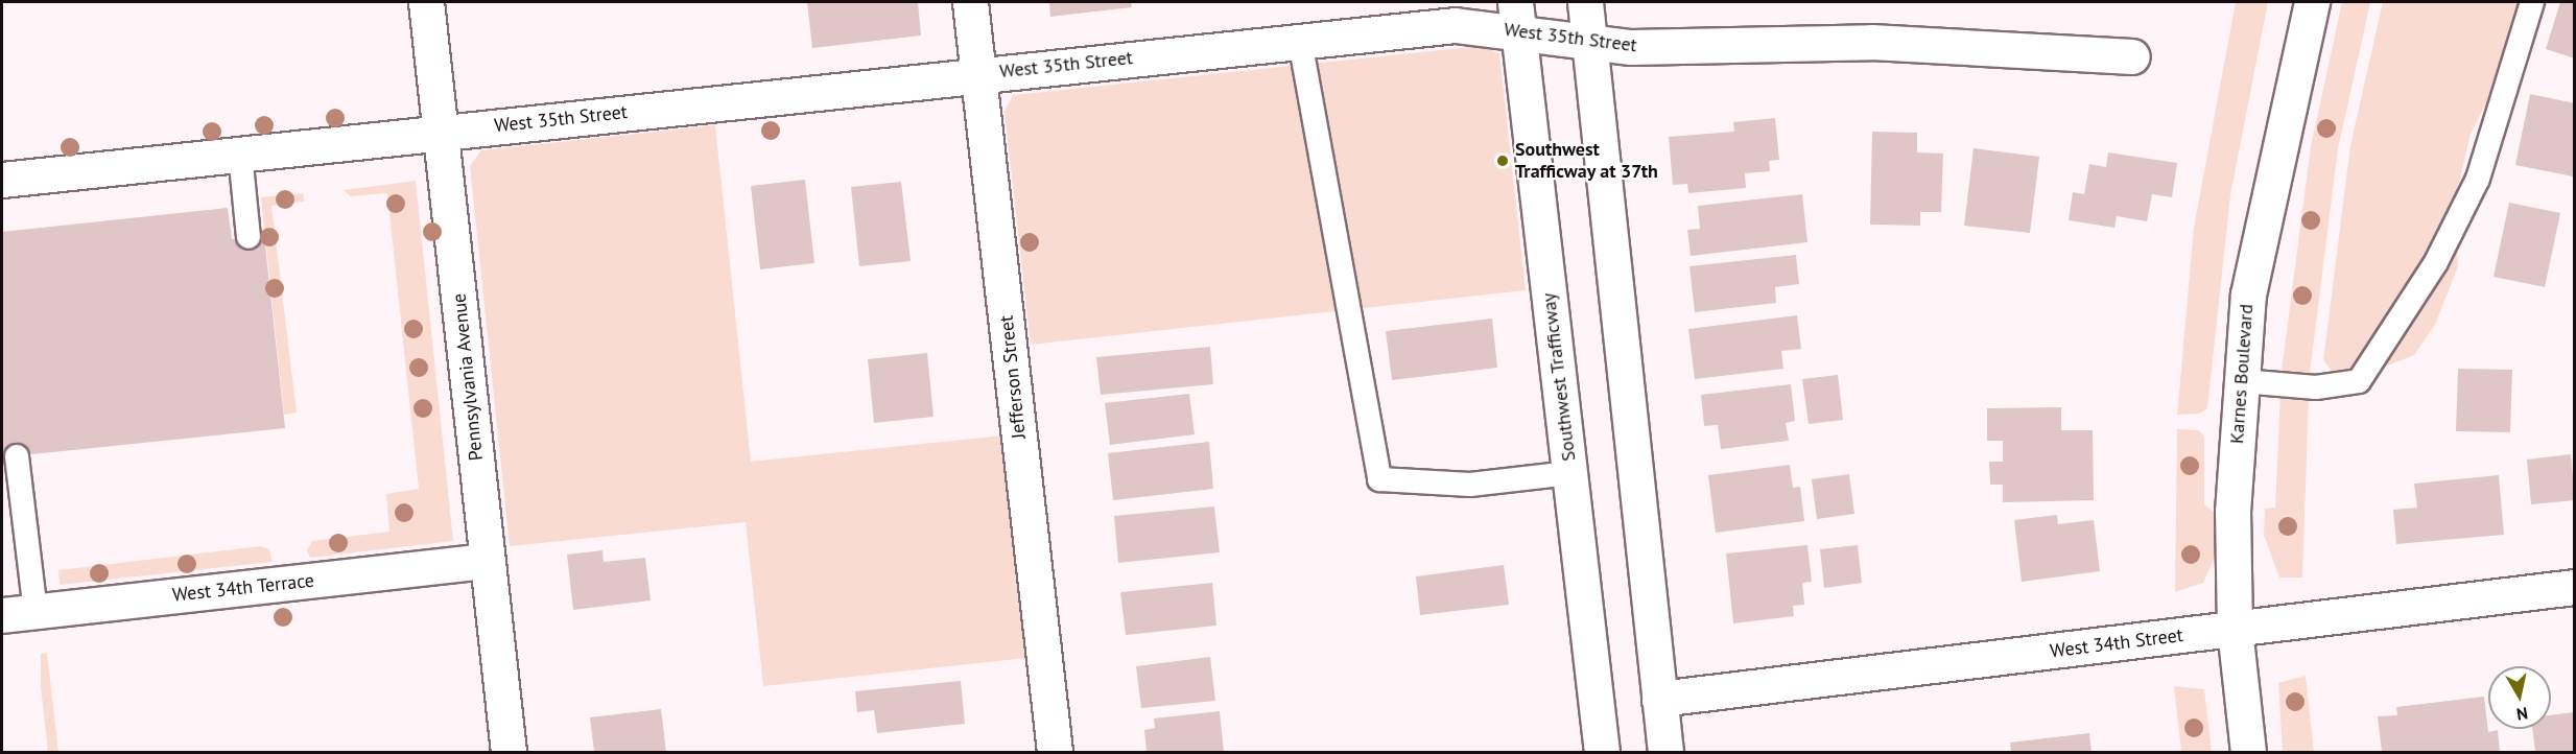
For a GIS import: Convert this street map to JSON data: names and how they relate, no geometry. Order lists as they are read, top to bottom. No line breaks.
{"streets":{"street":["West 35th Street","Karnes Boulevard","Pennsylvania Avenue","Jefferson Street","Southwest Trafficway","West 34th Terrace","West 34th Street"]},"crossings":[["West 35th Street","Pennsylvania Avenue"],["West 35th Street","Jefferson Street"],["West 35th Street","Southwest Trafficway"],["Karnes Boulevard","West 34th Street"],["Pennsylvania Avenue","West 34th Terrace"]],"places":["Southwest Trafficway at 37th"],"north":"bottom"}
